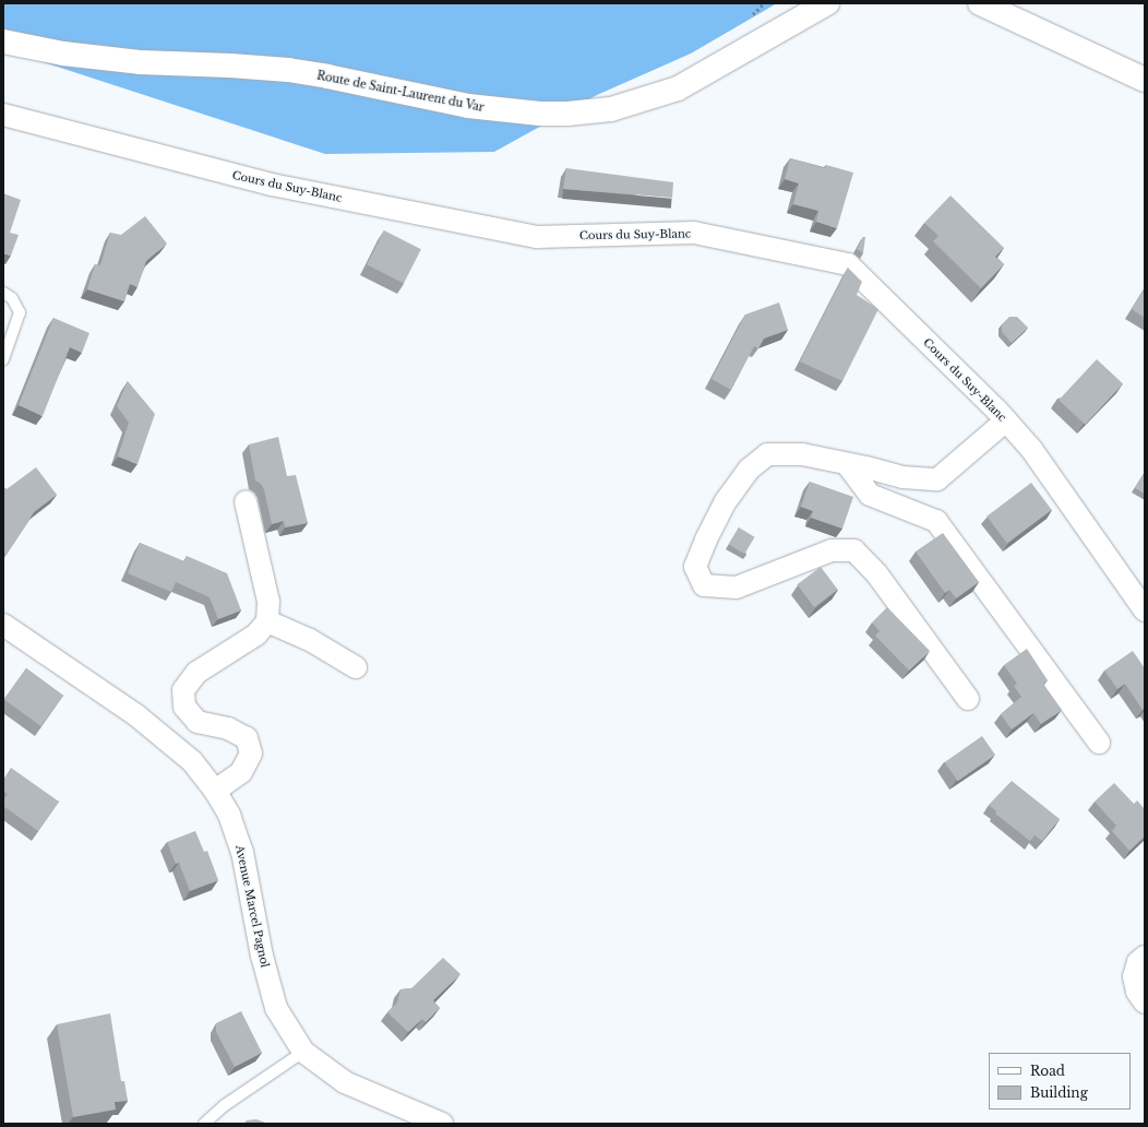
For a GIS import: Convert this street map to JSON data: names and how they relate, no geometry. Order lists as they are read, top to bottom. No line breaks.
{"streets":{"main road":["Route de Saint-Laurent du Var"],"street":["Cours du Suy-Blanc","Avenue Marcel Pagnol"]},"legend":["Road","Building"]}
